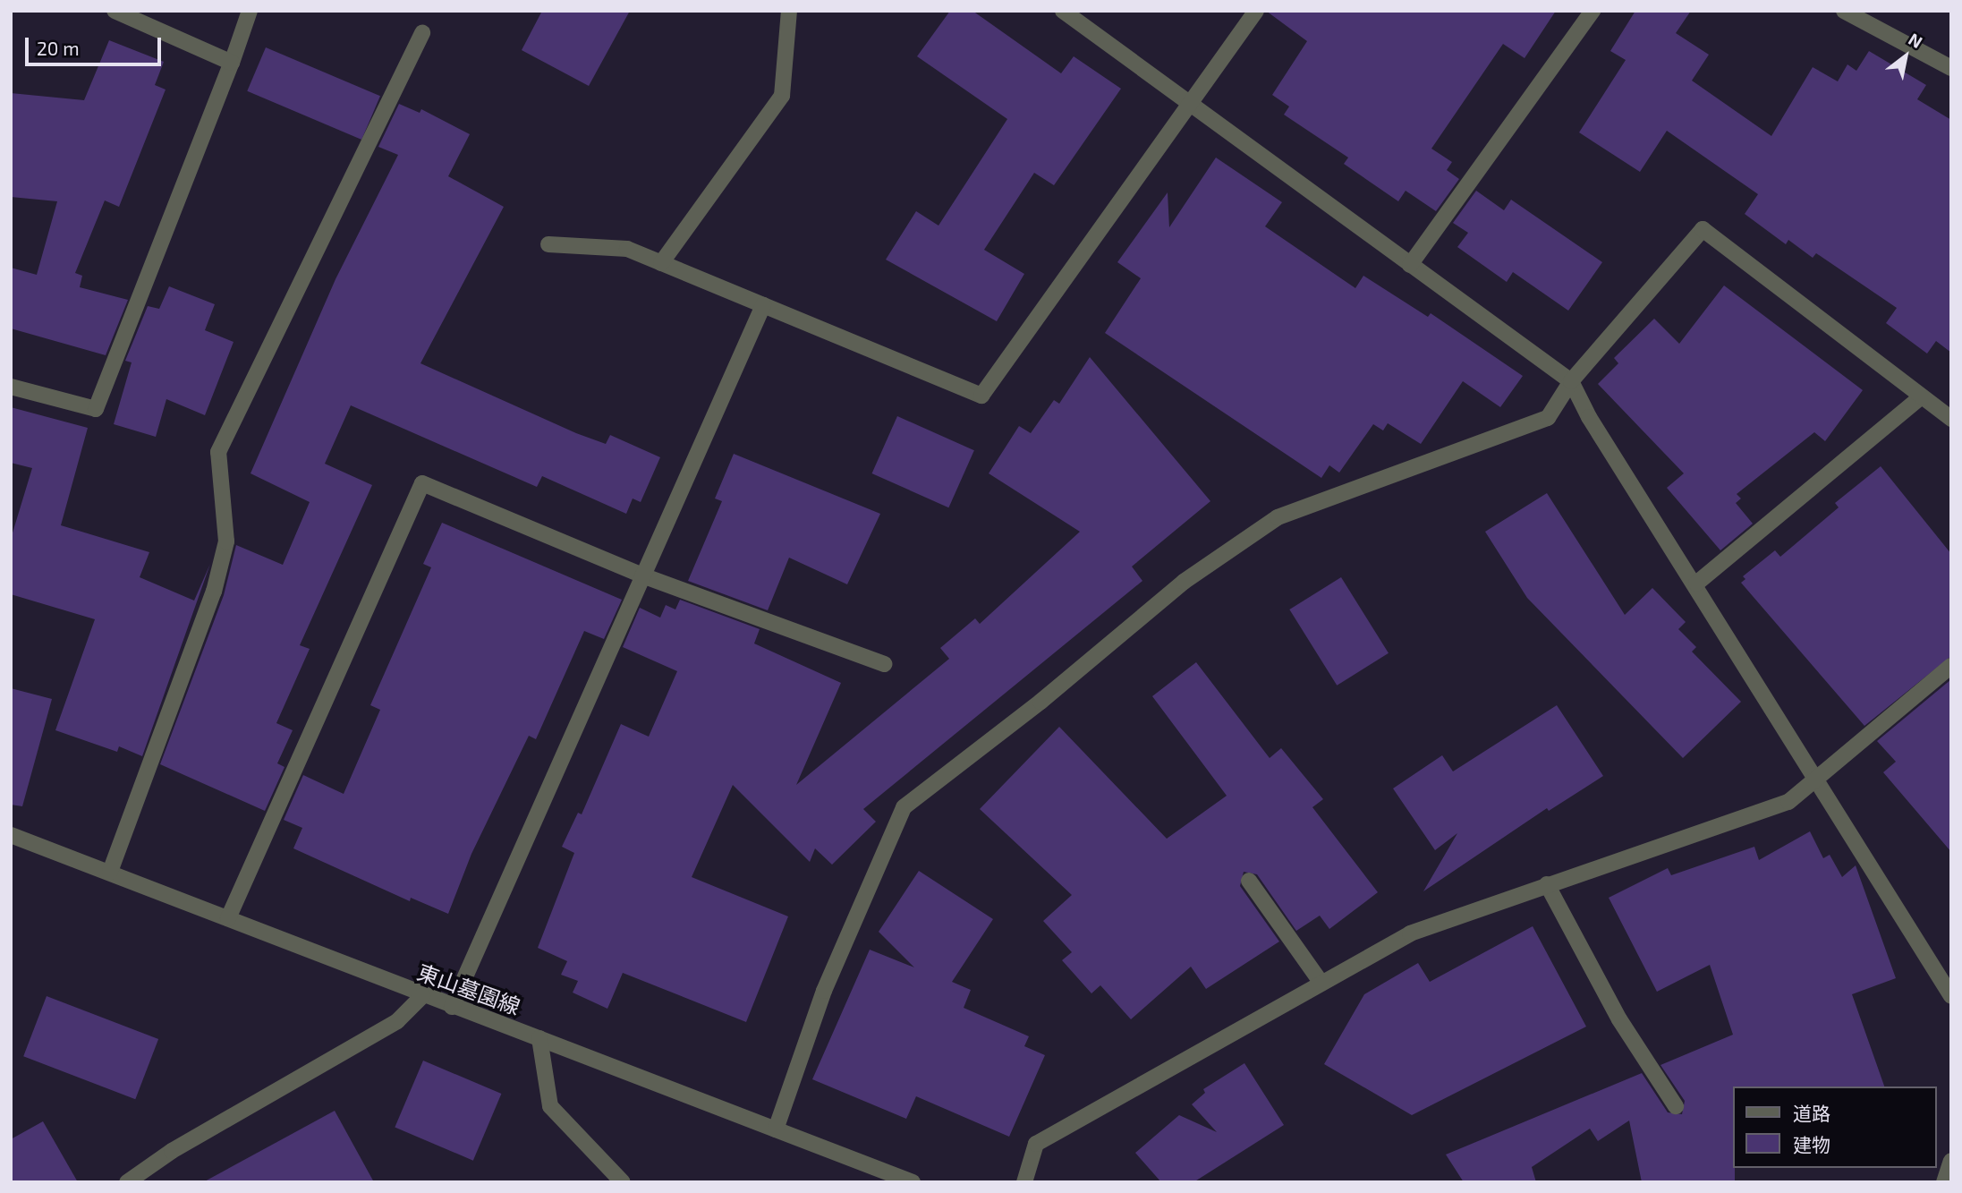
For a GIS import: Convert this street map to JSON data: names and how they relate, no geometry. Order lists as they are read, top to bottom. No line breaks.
{"streets":{"street":["東山墓園線"]},"legend":["道路","建物"],"scale_bar":"20 m","north":"top right"}
